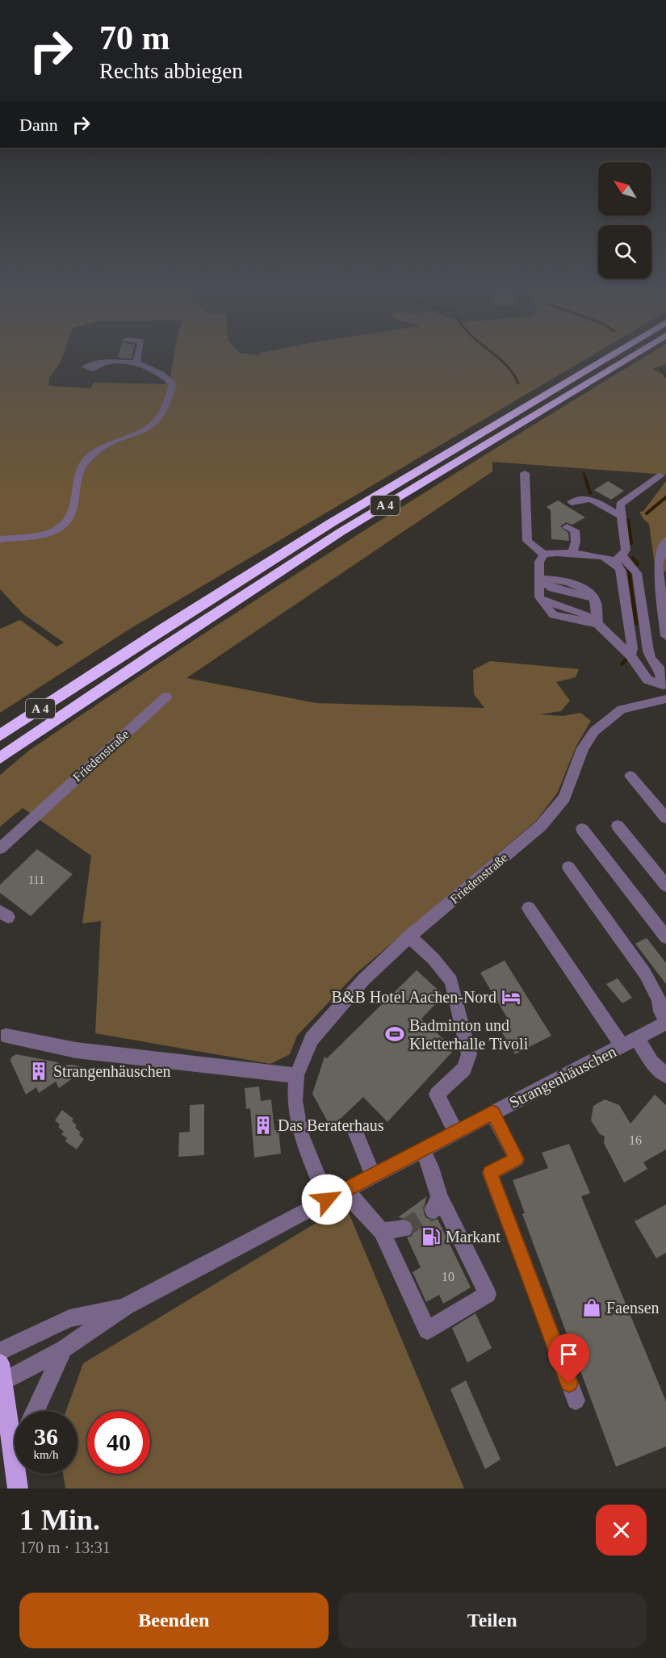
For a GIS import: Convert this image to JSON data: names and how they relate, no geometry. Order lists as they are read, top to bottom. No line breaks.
{"streets":{"highway":["A 4"],"street":["Friedenstraße","Strangenhäuschen"]},"crossings":[["Friedenstraße","Strangenhäuschen"]],"places":{"hotel":["B&B Hotel Aachen-Nord"],"sports":["Badminton und Kletterhalle Tivoli"],"building":["Strangenhäuschen","Das Beraterhaus"],"fuel station":["Markant"],"shop":["Faensen"]},"house_numbers":["111","16","10"],"north":"top left","page":{"turn":["70 m","Rechts abbiegen"],"then":"Dann","speed":"36 km/h","limit":"40","heading":["1 Min.","170 m · 13:31"],"buttons":["Beenden","Teilen"]}}
